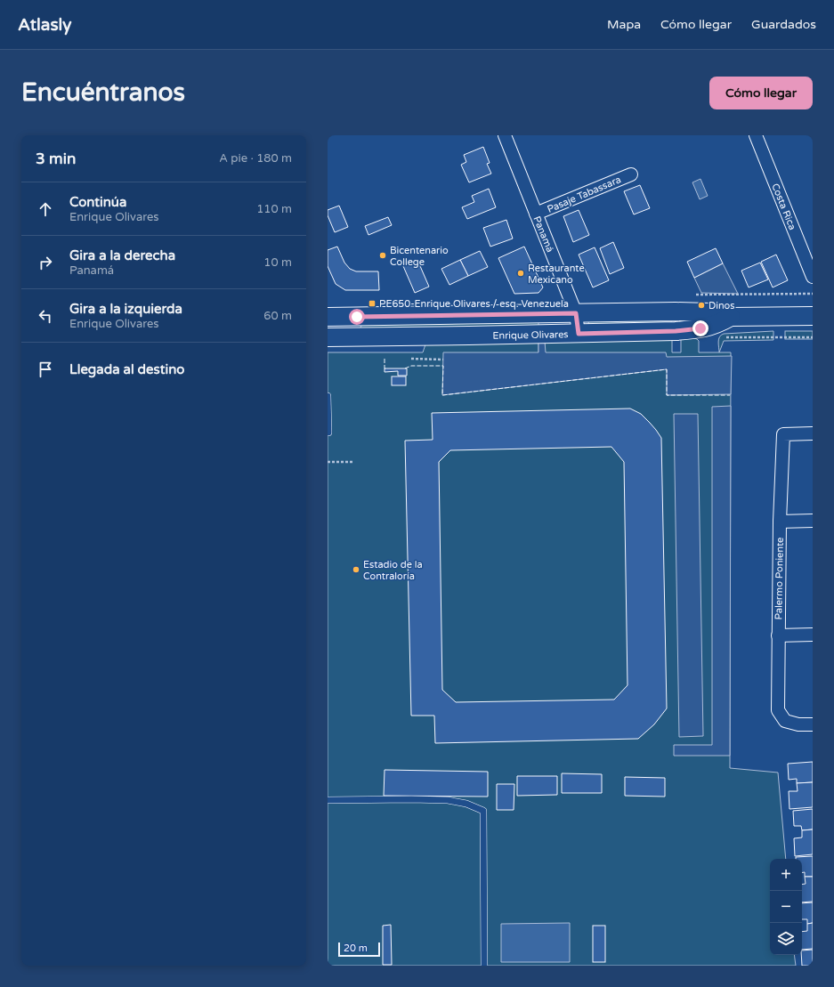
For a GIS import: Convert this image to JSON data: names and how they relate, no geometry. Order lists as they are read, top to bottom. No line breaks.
{"streets":{"main road":["Enrique Olivares"],"street":["Pasaje Tabassara","Costa Rica","Panamá","Palermo Poniente"]},"crossings":[["Pasaje Tabassara","Panamá"],["Panamá","Enrique Olivares"]],"places":{"other":["Bicentenario College","Restaurante Mexicano","Dinos","Estadio de la Contraloría"],"transit":["PE650-Enrique Olivares / esq. Venezuela"]},"scale_bar":"20 m","page":{"header":"Atlasly","nav":["Mapa","Cómo llegar","Guardados"],"buttons":"Cómo llegar","title":"Encuéntranos","heading":["3 min","A pie · 180 m"],"list":[["Continúa","Enrique Olivares","110 m"],["Gira a la derecha","Panamá","10 m"],["Gira a la izquierda","Enrique Olivares","60 m"],"Llegada al destino"],"map_buttons":["+","−"],"scale":"20 m"}}
